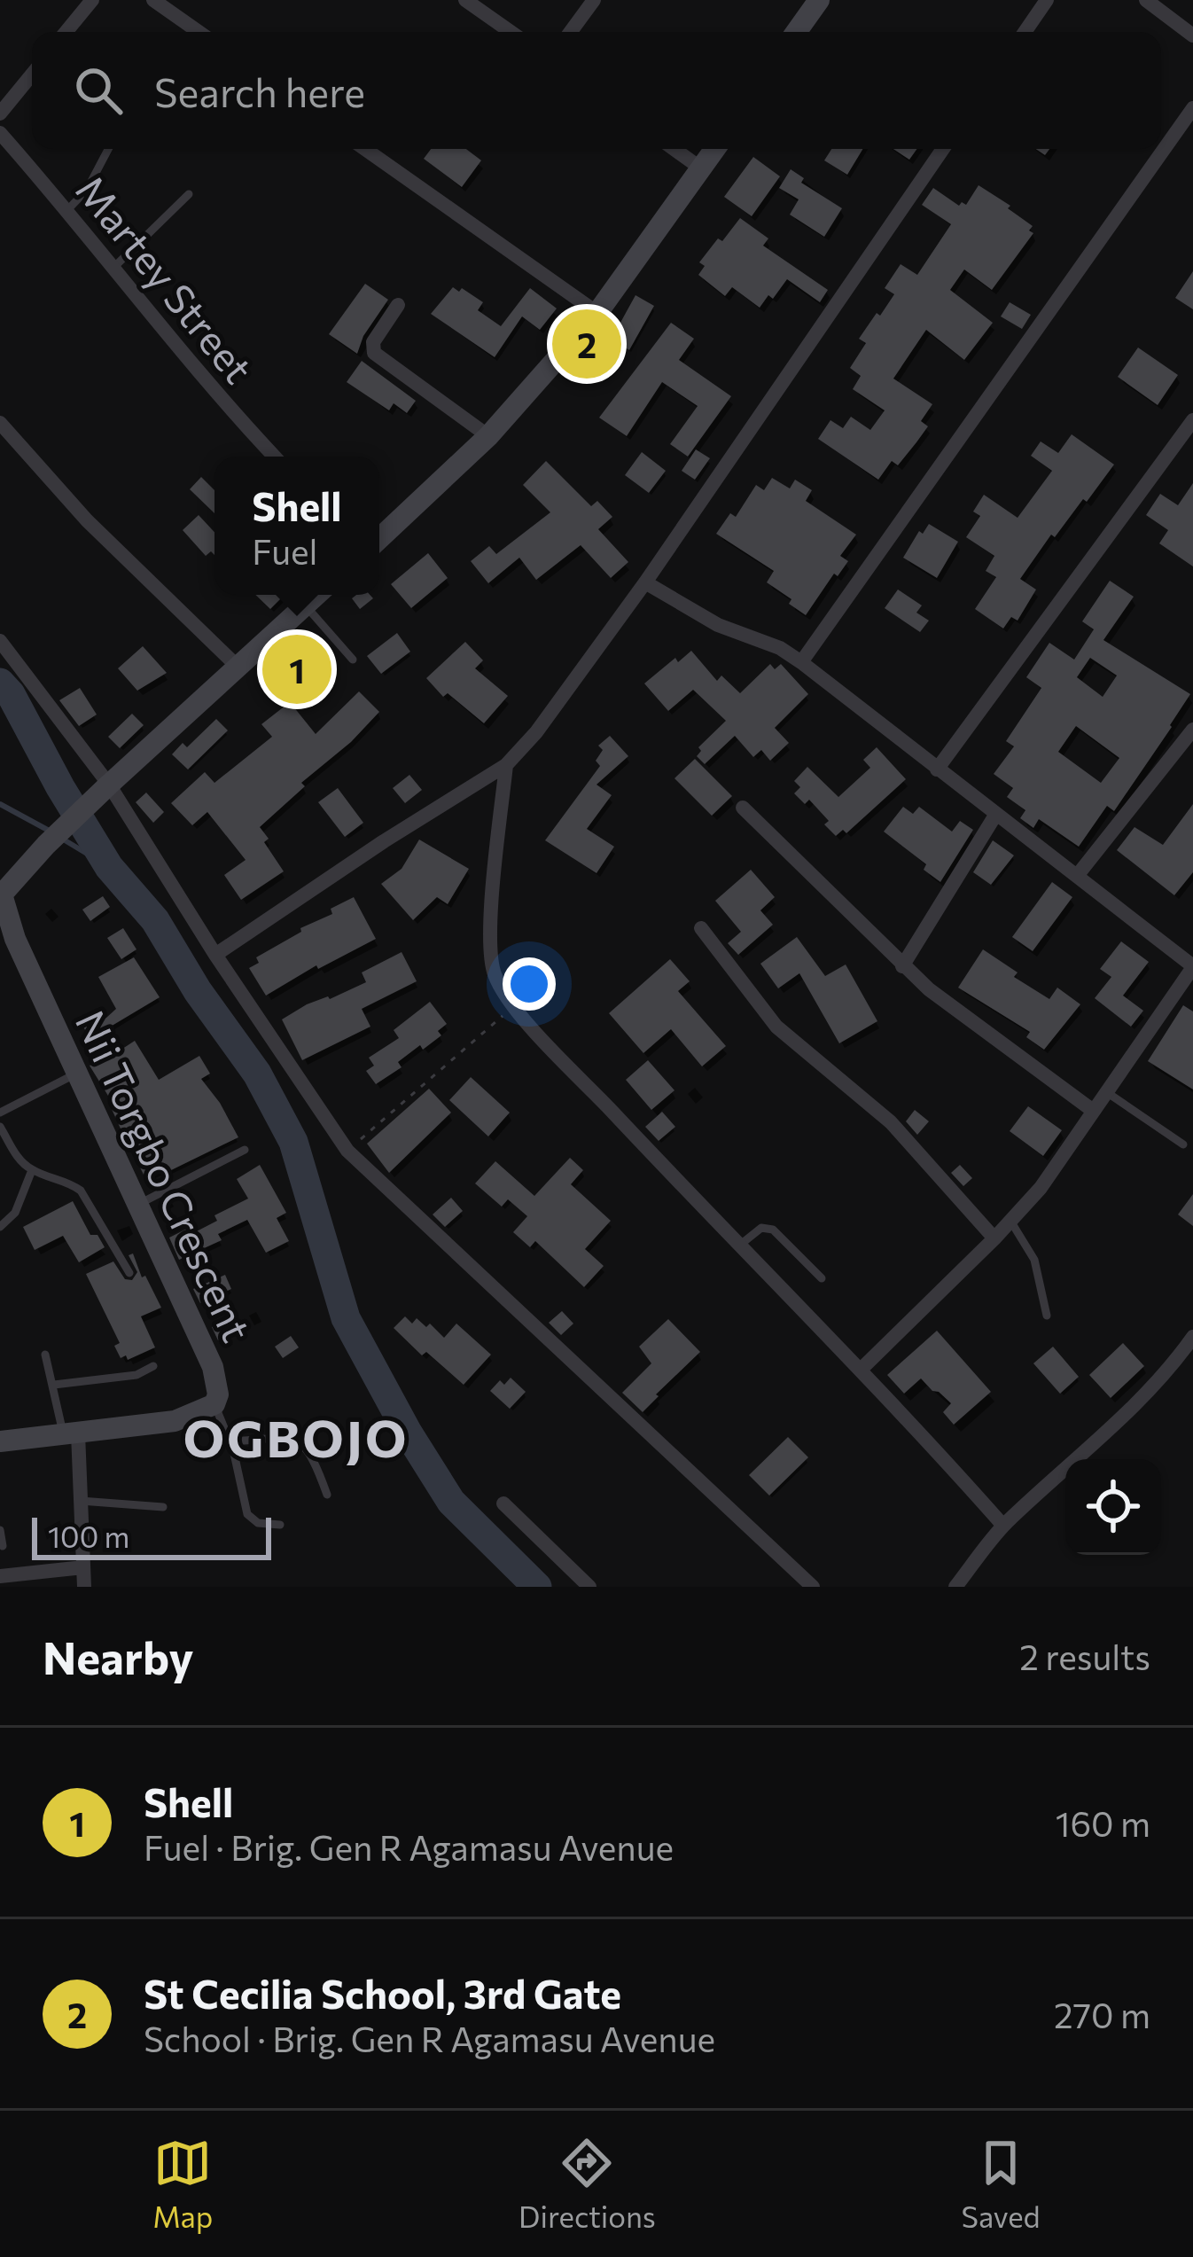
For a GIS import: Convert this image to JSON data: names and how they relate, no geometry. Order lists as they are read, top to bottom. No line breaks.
{"streets":{"street":["Martey Street","Nii Torgbo Crescent"]},"districts":["OGBOJO"],"scale_bar":"100 m","page":{"search":"Search here","pins":["2","1"],"popup":["Shell","Fuel"],"scale":"100 m","heading":["Nearby","2 results"],"list":[{"mark":"1","name":"Shell","note":"Fuel · Brig. Gen R Agamasu Avenue","value":"160 m"},{"mark":"2","name":"St Cecilia School, 3rd Gate","note":"School · Brig. Gen R Agamasu Avenue","value":"270 m"}],"nav":["Map","Directions","Saved"]}}
